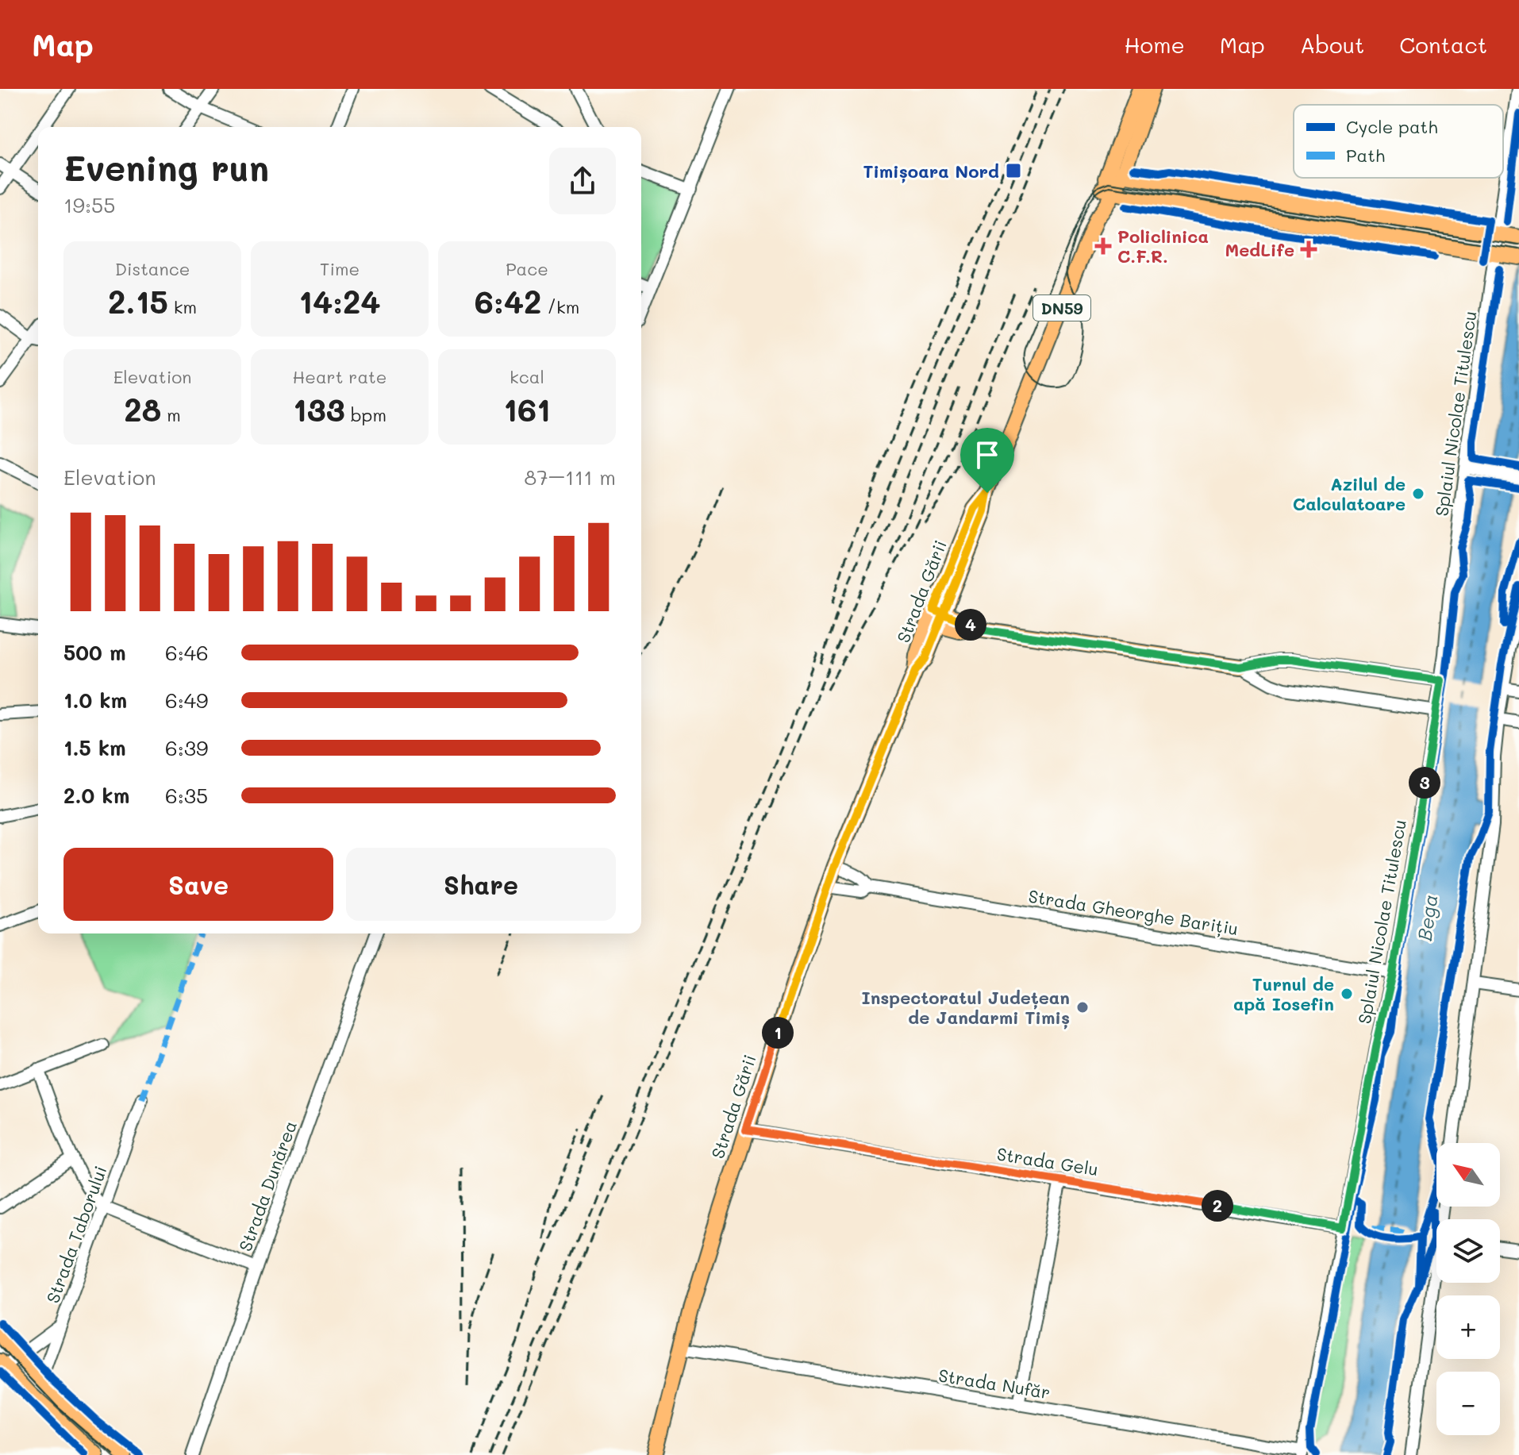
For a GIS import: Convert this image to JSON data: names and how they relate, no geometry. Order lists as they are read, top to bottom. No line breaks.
{"streets":{"main road":["DN59","Strada Gării"],"street":["Splaiul Nicolae Titulescu","Strada Gheorghe Barițiu","Strada Gelu","Strada Dunărea","Strada Taborului","Strada Nufăr"]},"crossings":[["DN59","Strada Gării"],["Splaiul Nicolae Titulescu","Strada Gheorghe Barițiu"],["Splaiul Nicolae Titulescu","Strada Gelu"],["Splaiul Nicolae Titulescu","Strada Nufăr"],["Strada Gării","Strada Gheorghe Barițiu"],["Strada Gării","Strada Gelu"],["Strada Gării","Strada Nufăr"]],"water":["Bega"],"places":{"transit":["Timișoara Nord"],"health":["Policlinica C.F.R.","MedLife"],"other":["Azilul de Calculatoare","Turnul de apă Iosefin","Inspectoratul Județean de Jandarmi Timiș"]},"legend":["Cycle path","Path"],"north":"top left","page":{"header":"Map","nav":["Home","Map","About","Contact"],"heading":["Evening run","19:55"],"stats":[["Distance","2.15 km"],["Time","14:24"],["Pace","6:42 /km"],["Elevation","28 m"],["Heart rate","133 bpm"],["kcal","161"]],"chart":["Elevation","87–111 m"],"pins":["4","3","1","2"],"list":[{"name":"500 m","note":"6:46"},{"name":"1.0 km","note":"6:49"},{"name":"1.5 km","note":"6:39"},{"name":"2.0 km","note":"6:35"}],"buttons":["Save","Share"],"map_buttons":["+","−"]}}
